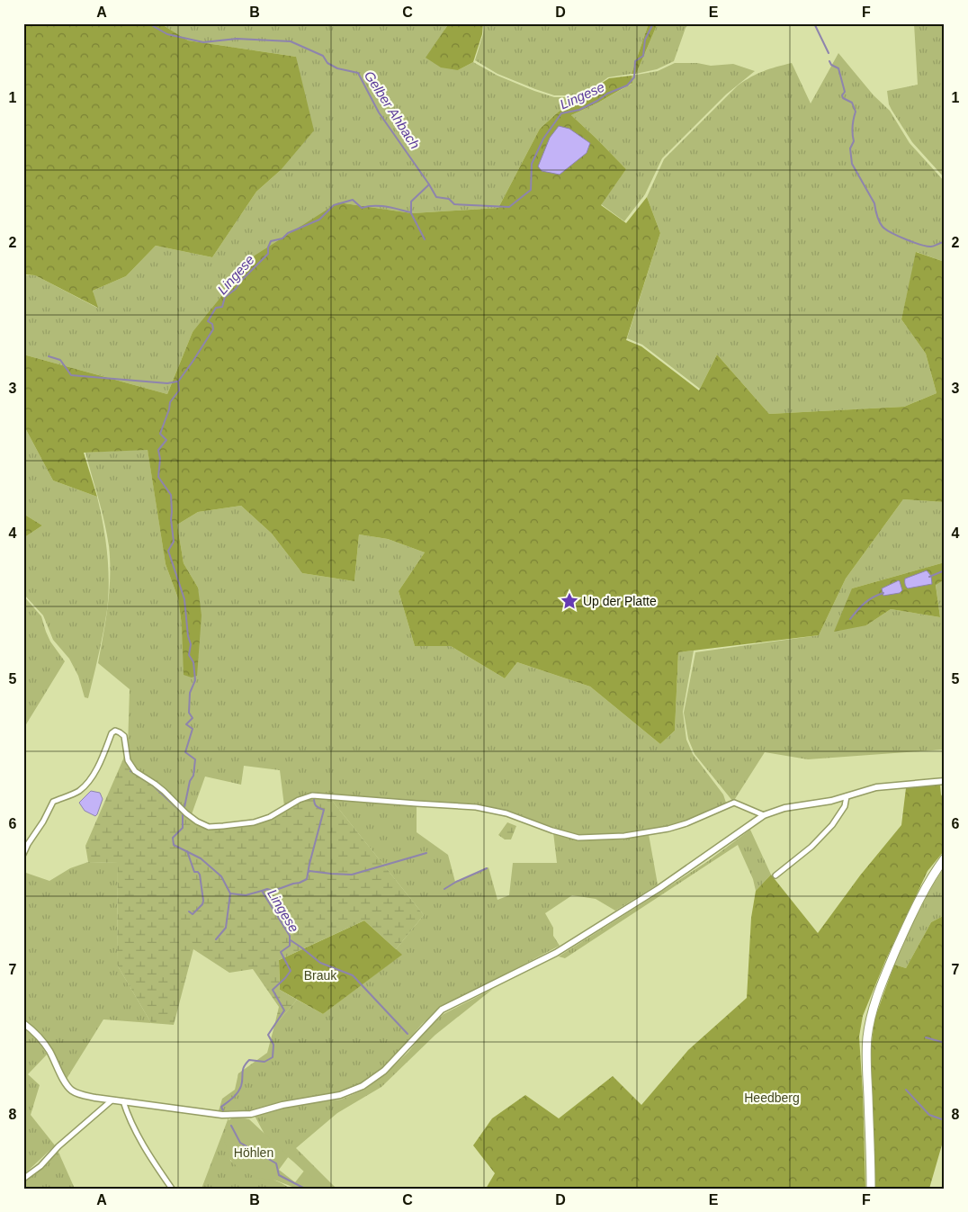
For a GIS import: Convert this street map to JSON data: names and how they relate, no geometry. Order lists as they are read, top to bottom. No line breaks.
{"water":["Lingese","Gelber Ahbach"],"parks":["Brauk","Heedberg","Höhlen"],"places":{"place":["Up der Platte"]},"grid":{"columns":["A","B","C","D","E","F"],"rows":["1","2","3","4","5","6","7","8"]}}
